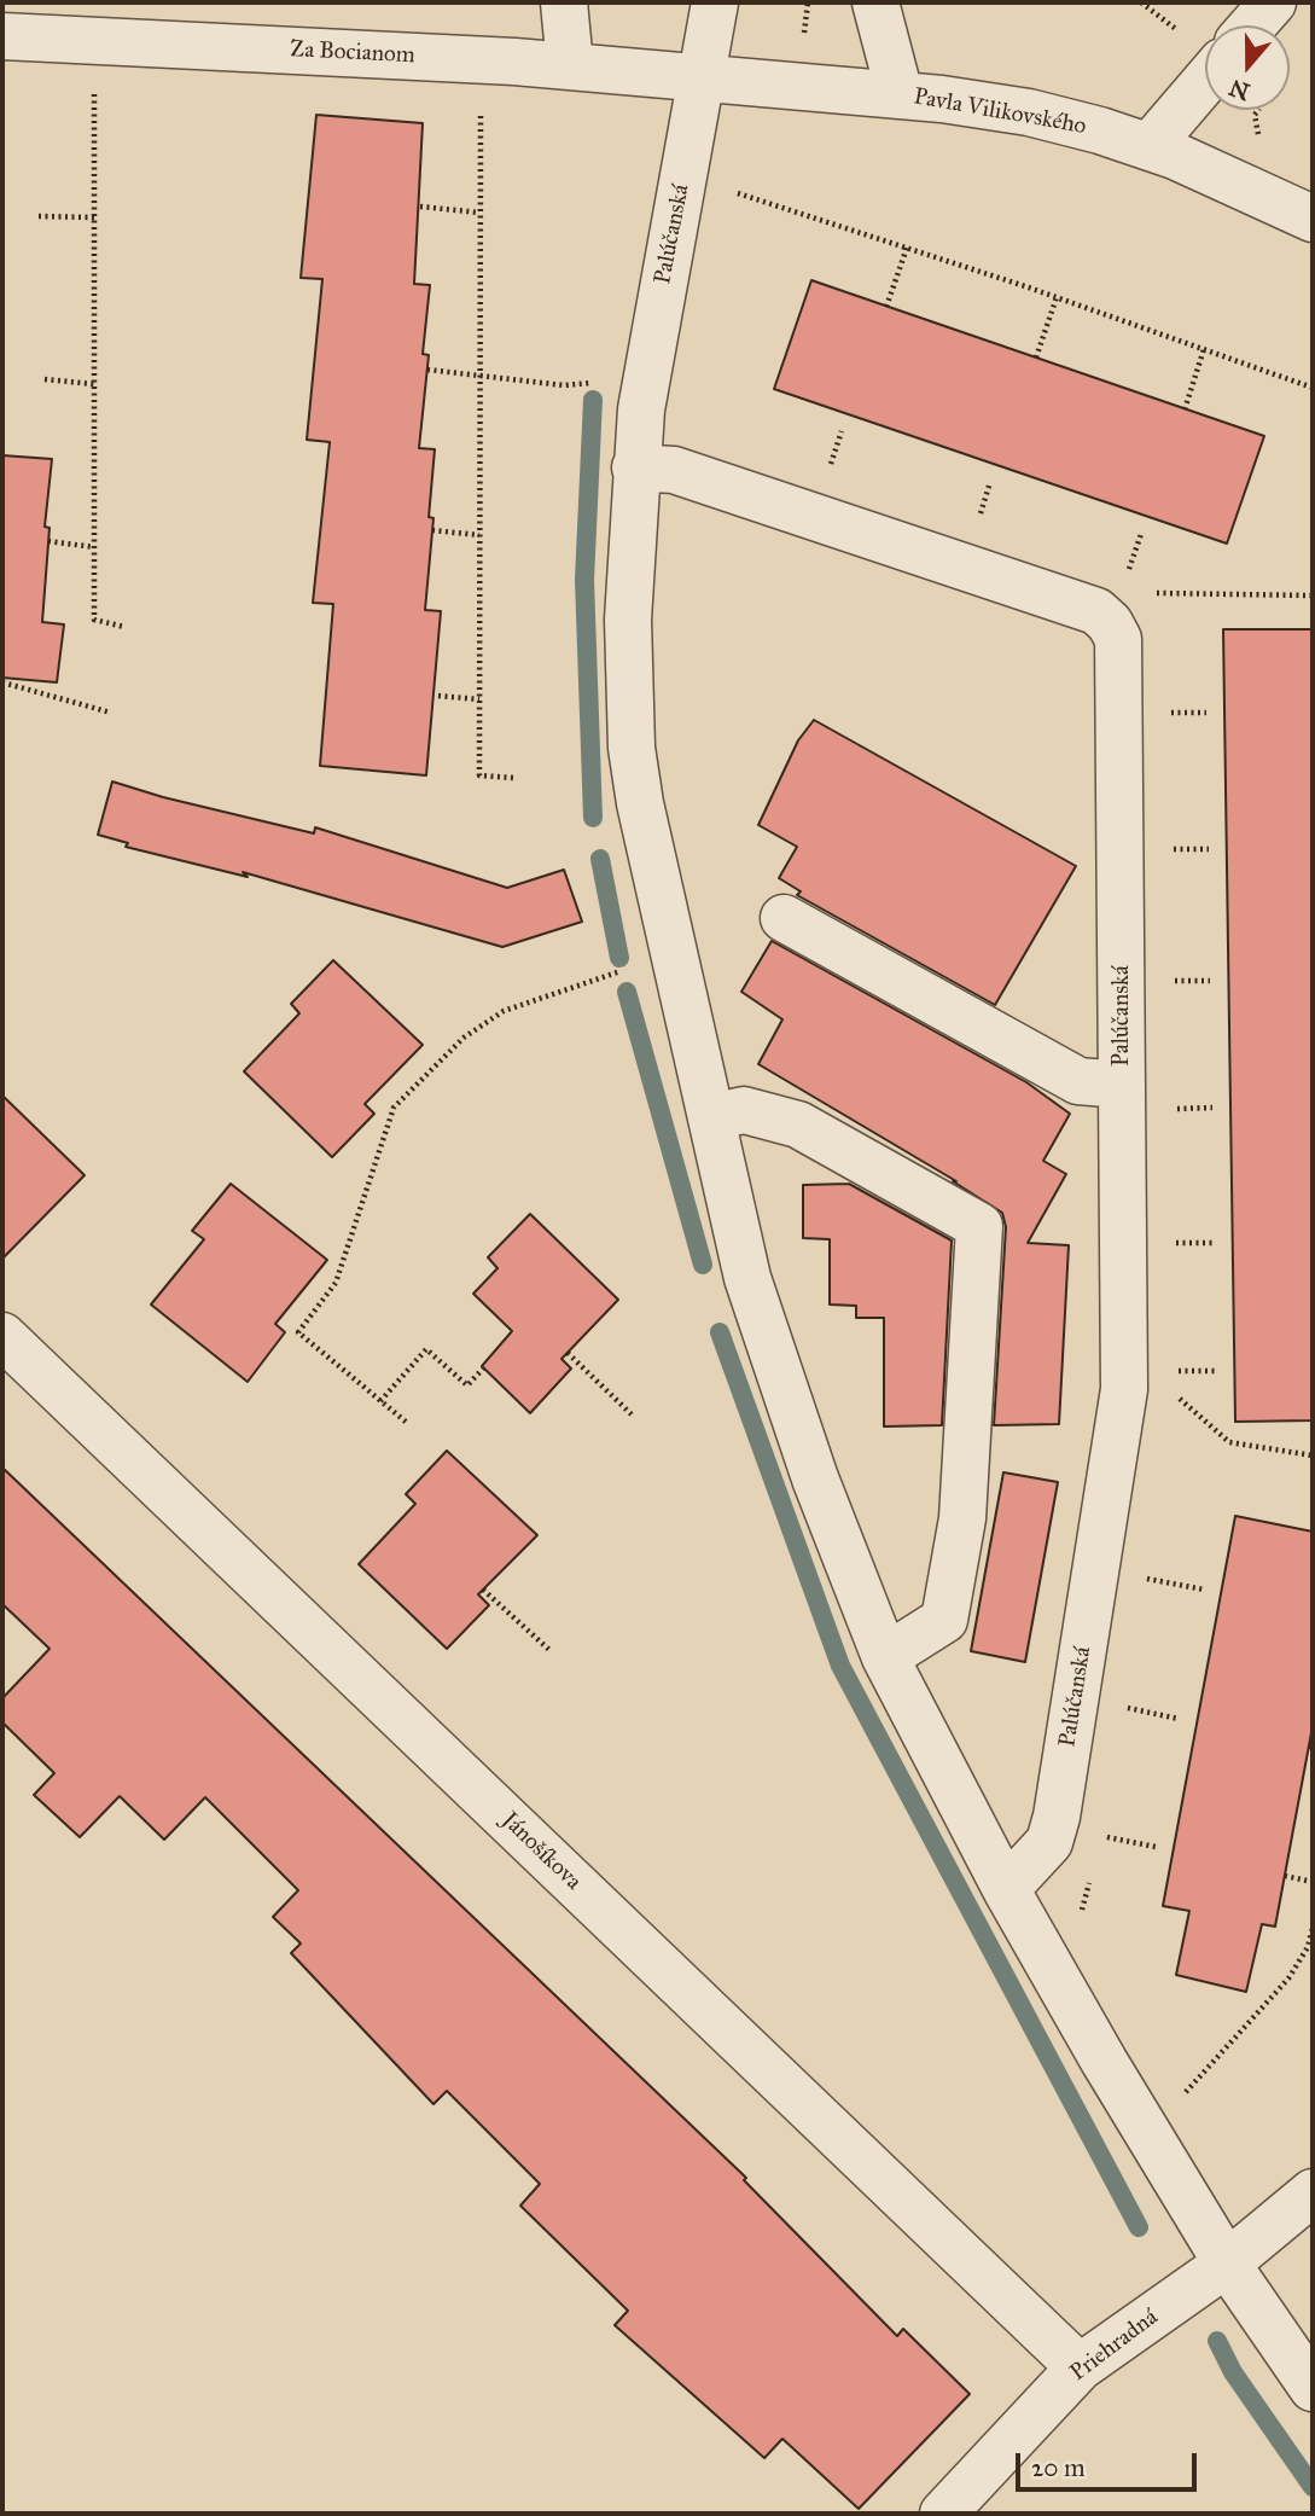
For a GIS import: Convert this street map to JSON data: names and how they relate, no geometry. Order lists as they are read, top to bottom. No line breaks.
{"streets":{"street":["Za Bocianom","Pavla Vilikovského","Palúčanská","Jánošíkova","Priehradná"]},"crossings":[["Za Bocianom","Pavla Vilikovského"],["Za Bocianom","Palúčanská"],["Pavla Vilikovského","Palúčanská"],["Palúčanská","Priehradná"],["Jánošíkova","Priehradná"]],"scale_bar":"20 m","north":"bottom"}
